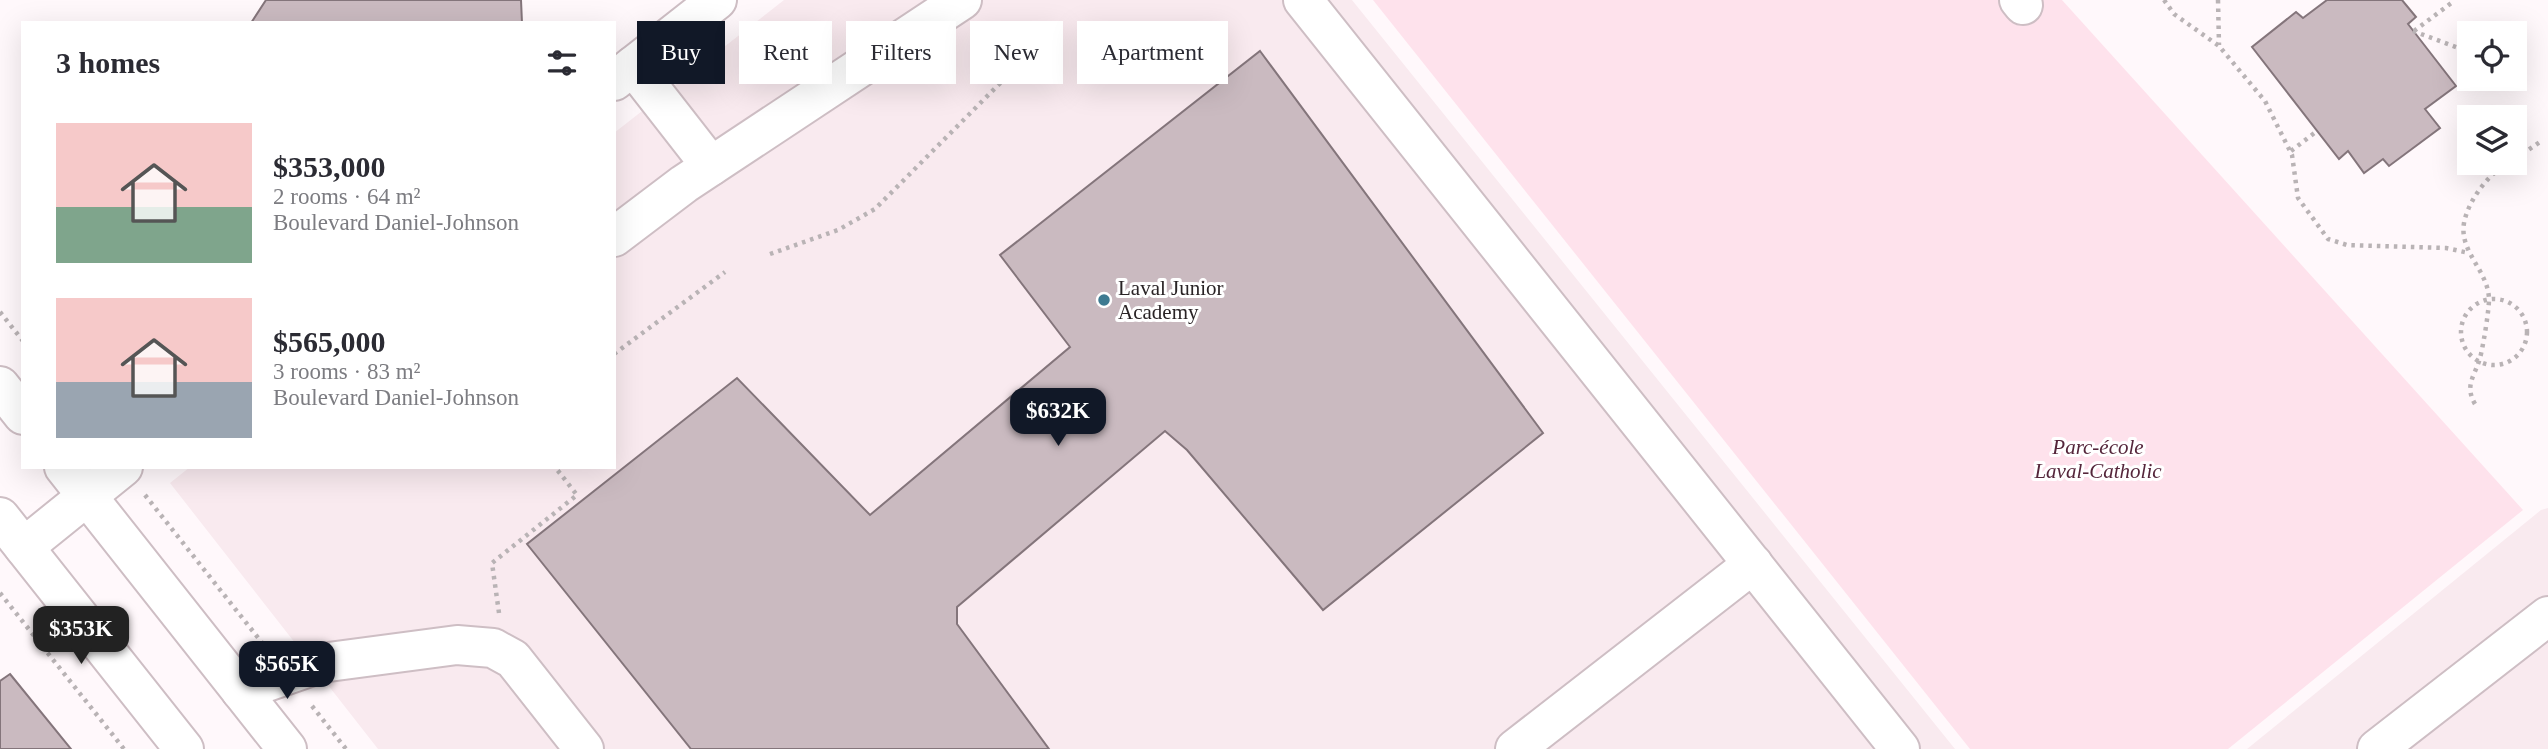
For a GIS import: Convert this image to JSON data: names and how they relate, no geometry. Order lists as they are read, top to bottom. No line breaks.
{"parks":["Parc-école Laval-Catholic"],"places":["Laval Junior Academy"],"page":{"chip":["Buy","Rent","Filters","New","Apartment"],"heading":"3 homes","list":[{"name":"$353,000","note":"2 rooms · 64 m² · Boulevard Daniel-Johnson"},{"name":"$565,000","note":"3 rooms · 83 m² · Boulevard Daniel-Johnson"}],"price":["$632K","$353K","$565K"]}}
